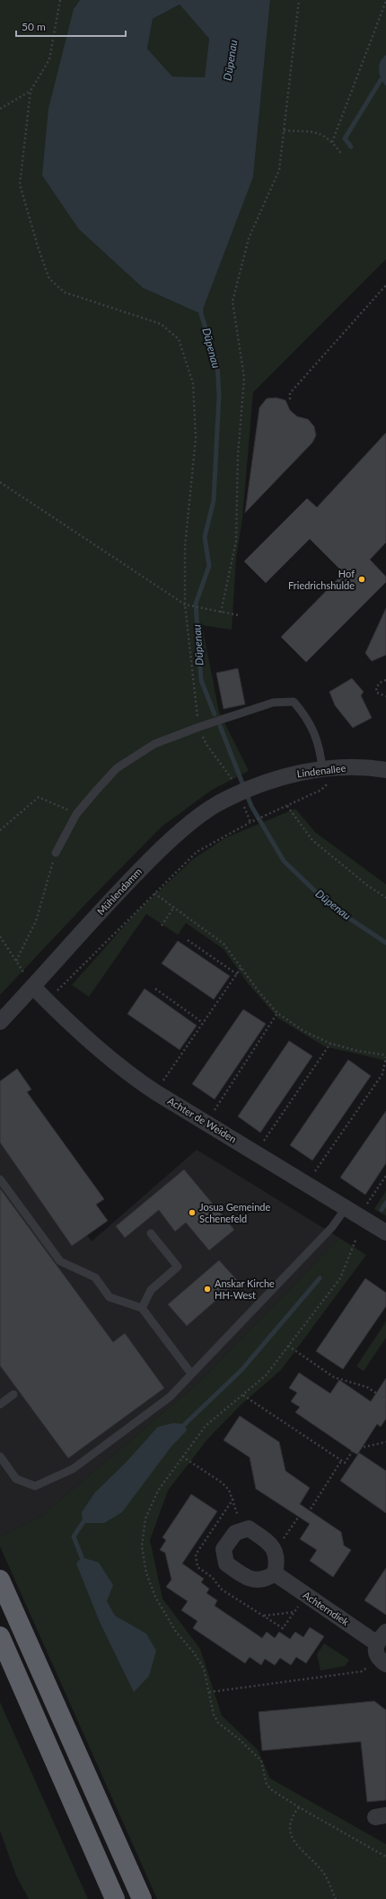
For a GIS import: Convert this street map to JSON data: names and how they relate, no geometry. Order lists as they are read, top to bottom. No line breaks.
{"streets":{"street":["Lindenallee","Mühlendamm","Achter de Weiden","Achterndiek"]},"crossings":[["Lindenallee","Mühlendamm"],["Mühlendamm","Achter de Weiden"]],"water":["Düpenau"],"places":["Hof Friedrichshulde","Josua Gemeinde Schenefeld","Anskar Kirche HH-West"],"scale_bar":"50 m"}
